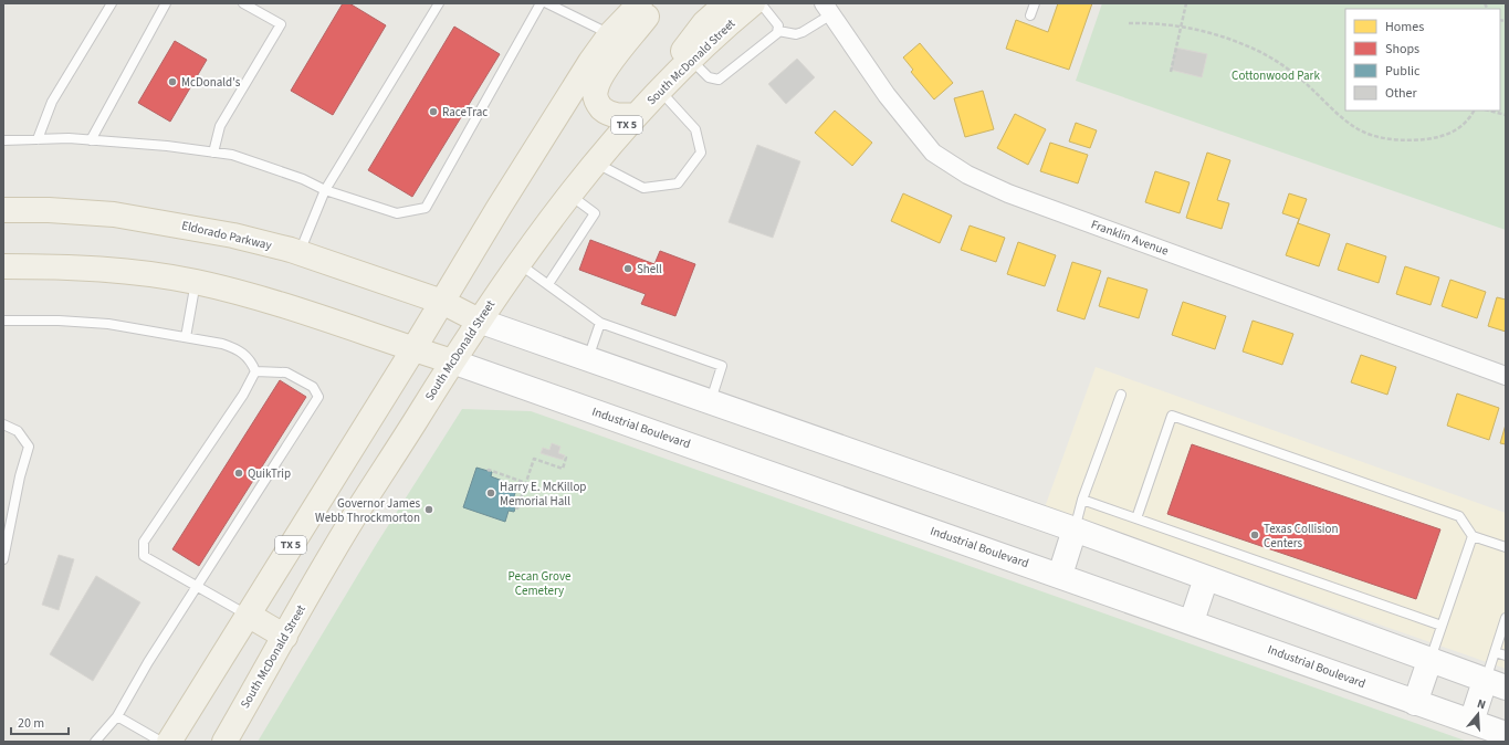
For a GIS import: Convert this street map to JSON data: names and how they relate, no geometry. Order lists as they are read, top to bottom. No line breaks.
{"streets":{"main road":["South McDonald Street","TX 5","Eldorado Parkway","Industrial Boulevard"],"street":["Franklin Avenue"]},"crossings":[["South McDonald Street","Eldorado Parkway"],["South McDonald Street","Industrial Boulevard"],["TX 5","Eldorado Parkway"]],"parks":["Cottonwood Park","Pecan Grove Cemetery"],"places":["McDonald's","RaceTrac","Shell","QuikTrip","Harry E. McKillop Memorial Hall","Governor James Webb Throckmorton","Texas Collision Centers"],"legend":["Homes","Shops","Public","Other"],"scale_bar":"20 m","north":"top"}
